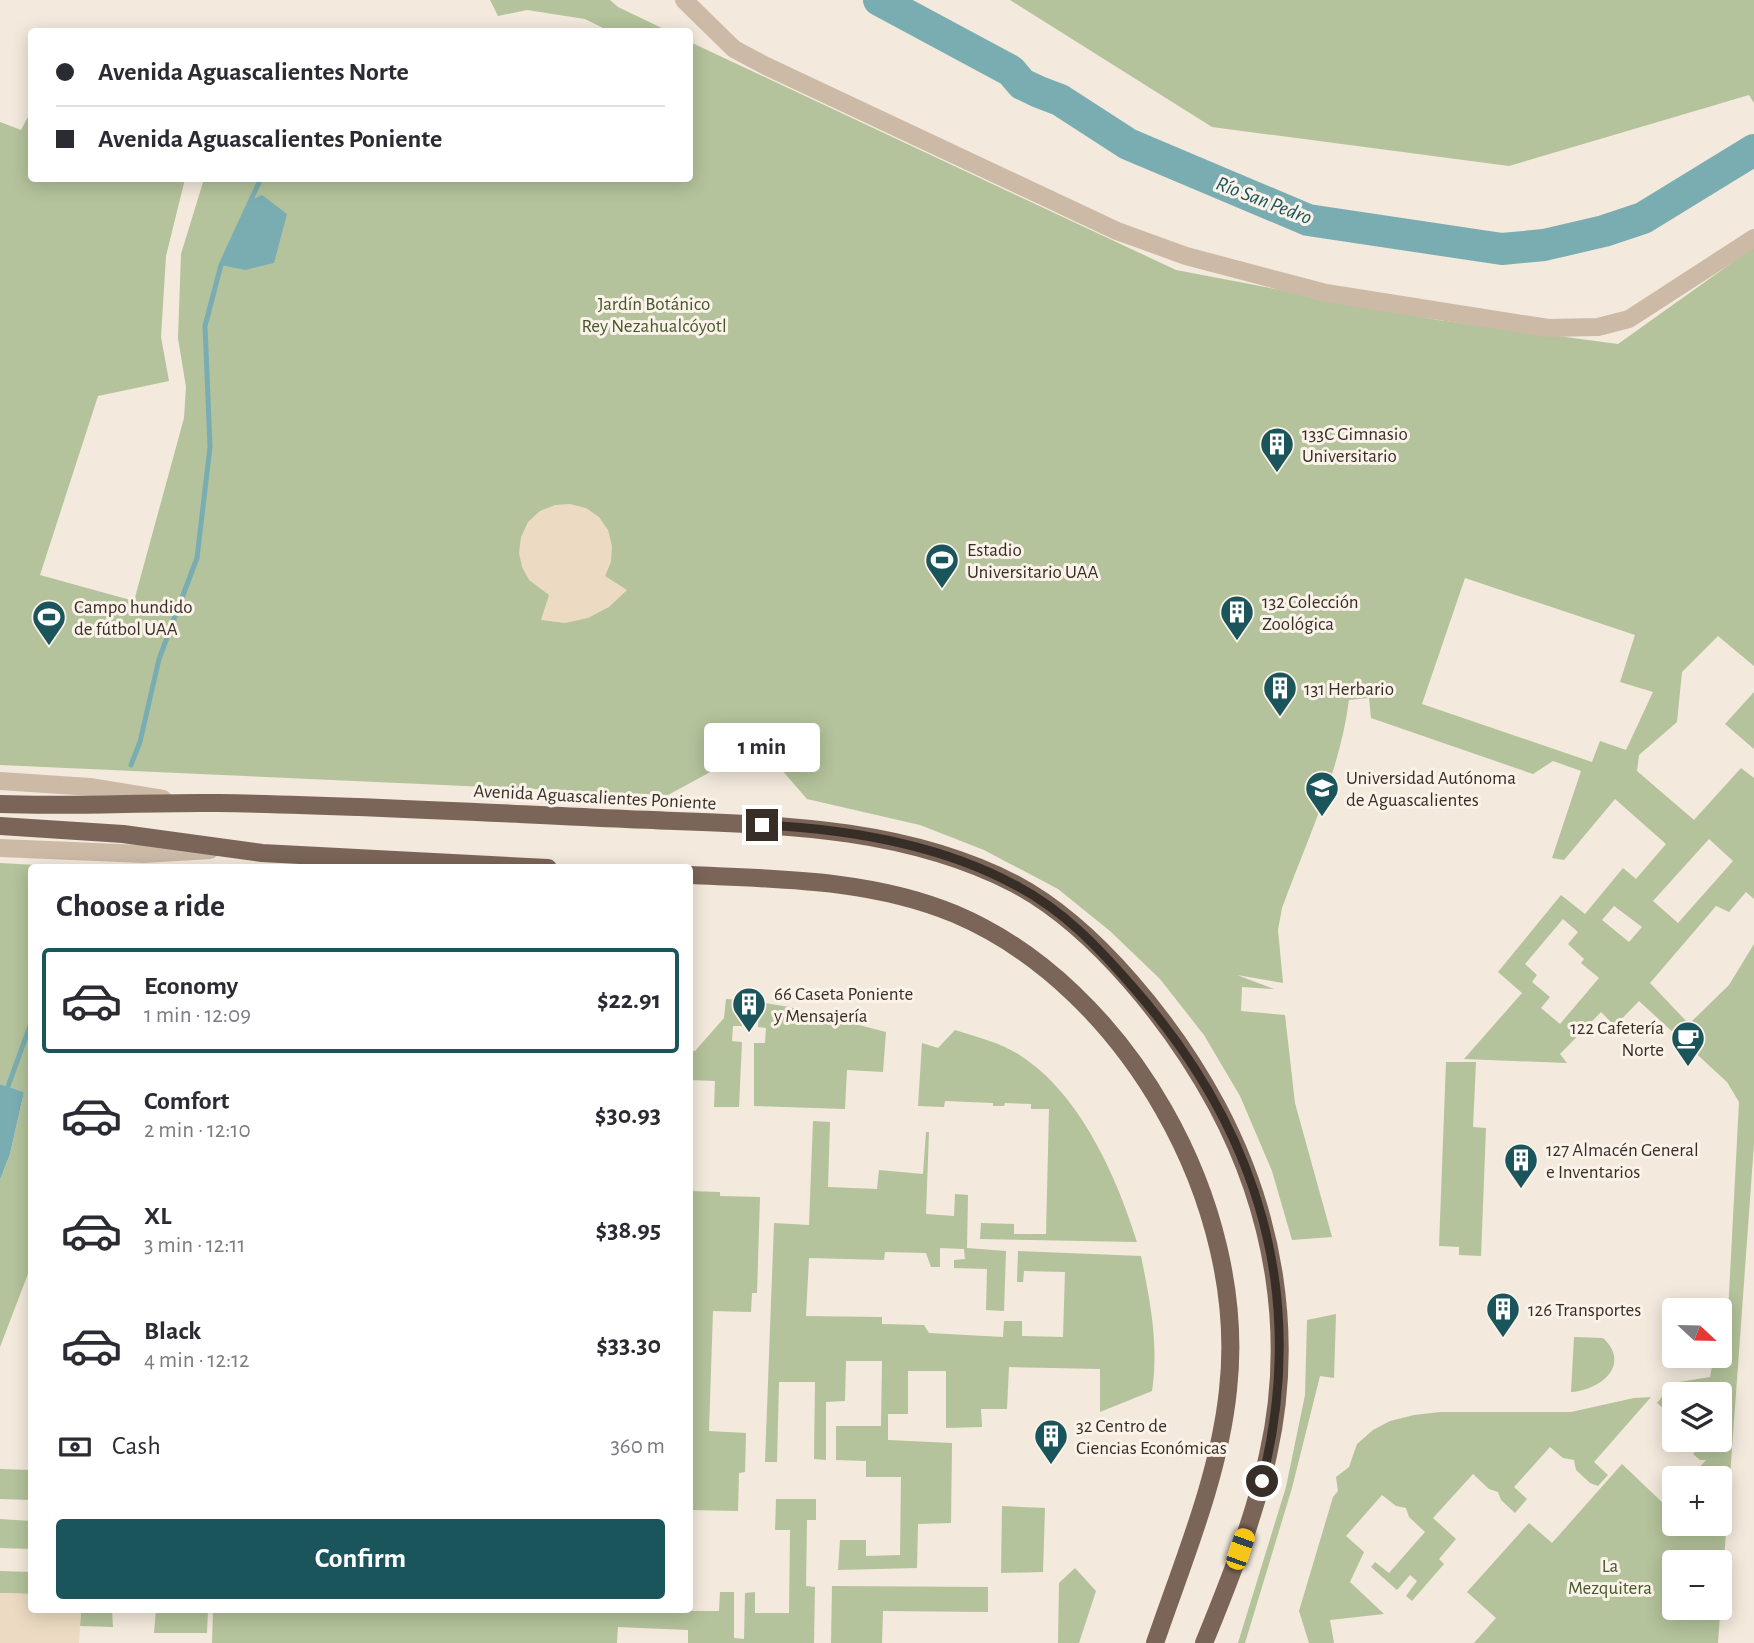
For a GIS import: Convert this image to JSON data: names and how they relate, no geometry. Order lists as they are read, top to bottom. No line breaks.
{"streets":{"main road":["Avenida Aguascalientes Poniente"]},"water":["Río San Pedro"],"parks":["Jardín Botánico Rey Nezahualcóyotl","La Mezquitera"],"places":{"building":["133C Gimnasio Universitario","132 Colección Zoológica","131 Herbario","66 Caseta Poniente y Mensajería","127 Almacén General e Inventarios","126 Transportes","32 Centro de Ciencias Económicas"],"sports":["Estadio Universitario UAA","Campo hundido de fútbol UAA"],"school or university":["Universidad Autónoma de Aguascalientes"],"cafe":["122 Cafetería Norte"]},"north":"right","page":{"banner":["Avenida Aguascalientes Norte","Avenida Aguascalientes Poniente"],"bubble":"1 min","heading":"Choose a ride","list":[{"name":"Economy","note":"1 min · 12:09","value":"$22.91"},{"name":"Comfort","note":"2 min · 12:10","value":"$30.93"},{"name":"XL","note":"3 min · 12:11","value":"$38.95"},{"name":"Black","note":"4 min · 12:12","value":"$33.30"}],"map_buttons":["+","−"],"pay":["Cash","360 m"],"buttons":"Confirm"}}
